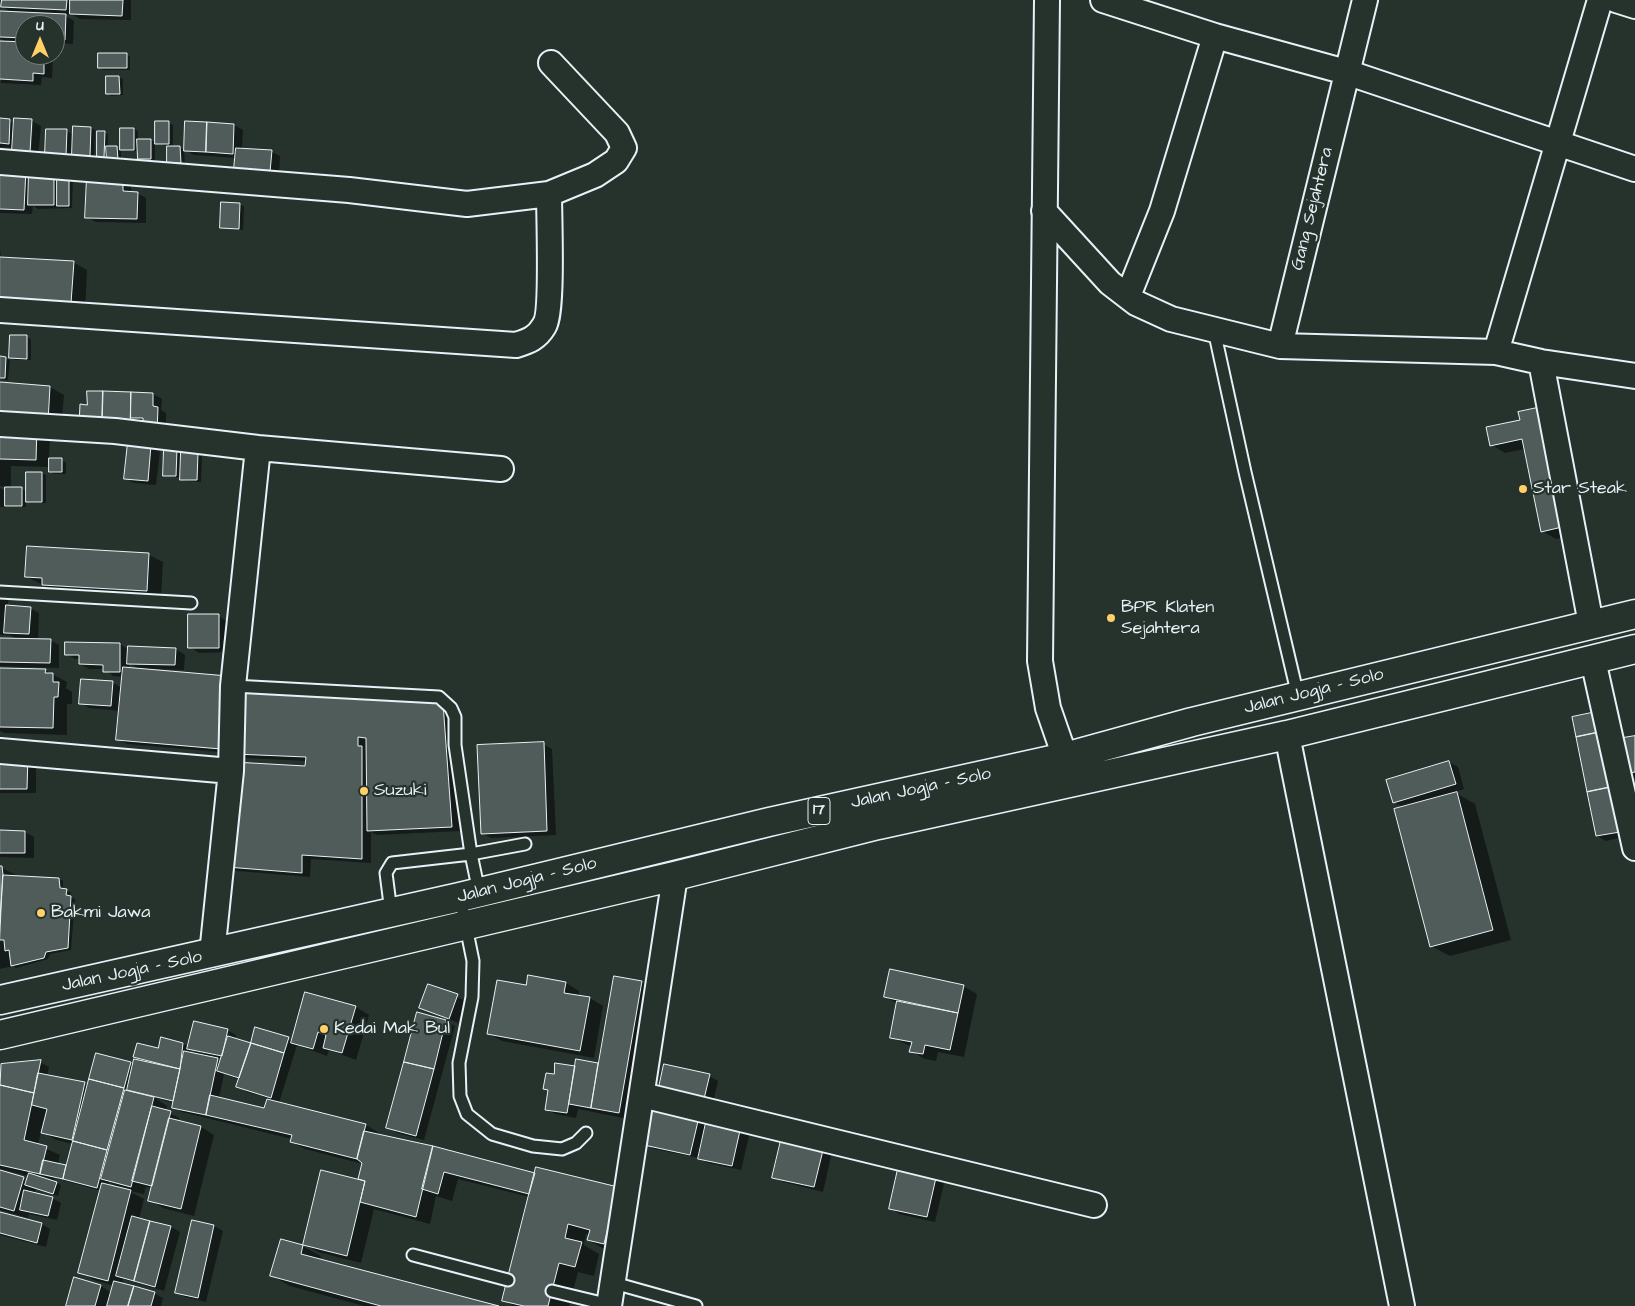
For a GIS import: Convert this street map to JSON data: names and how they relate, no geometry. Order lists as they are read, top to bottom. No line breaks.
{"streets":{"highway":["Jalan Jogja - Solo","17"],"street":["Gang Sejahtera"]},"places":["Star Steak","BPR Klaten Sejahtera","Suzuki","Bakmi Jawa","Kedai Mak Bul"],"north":"top"}
